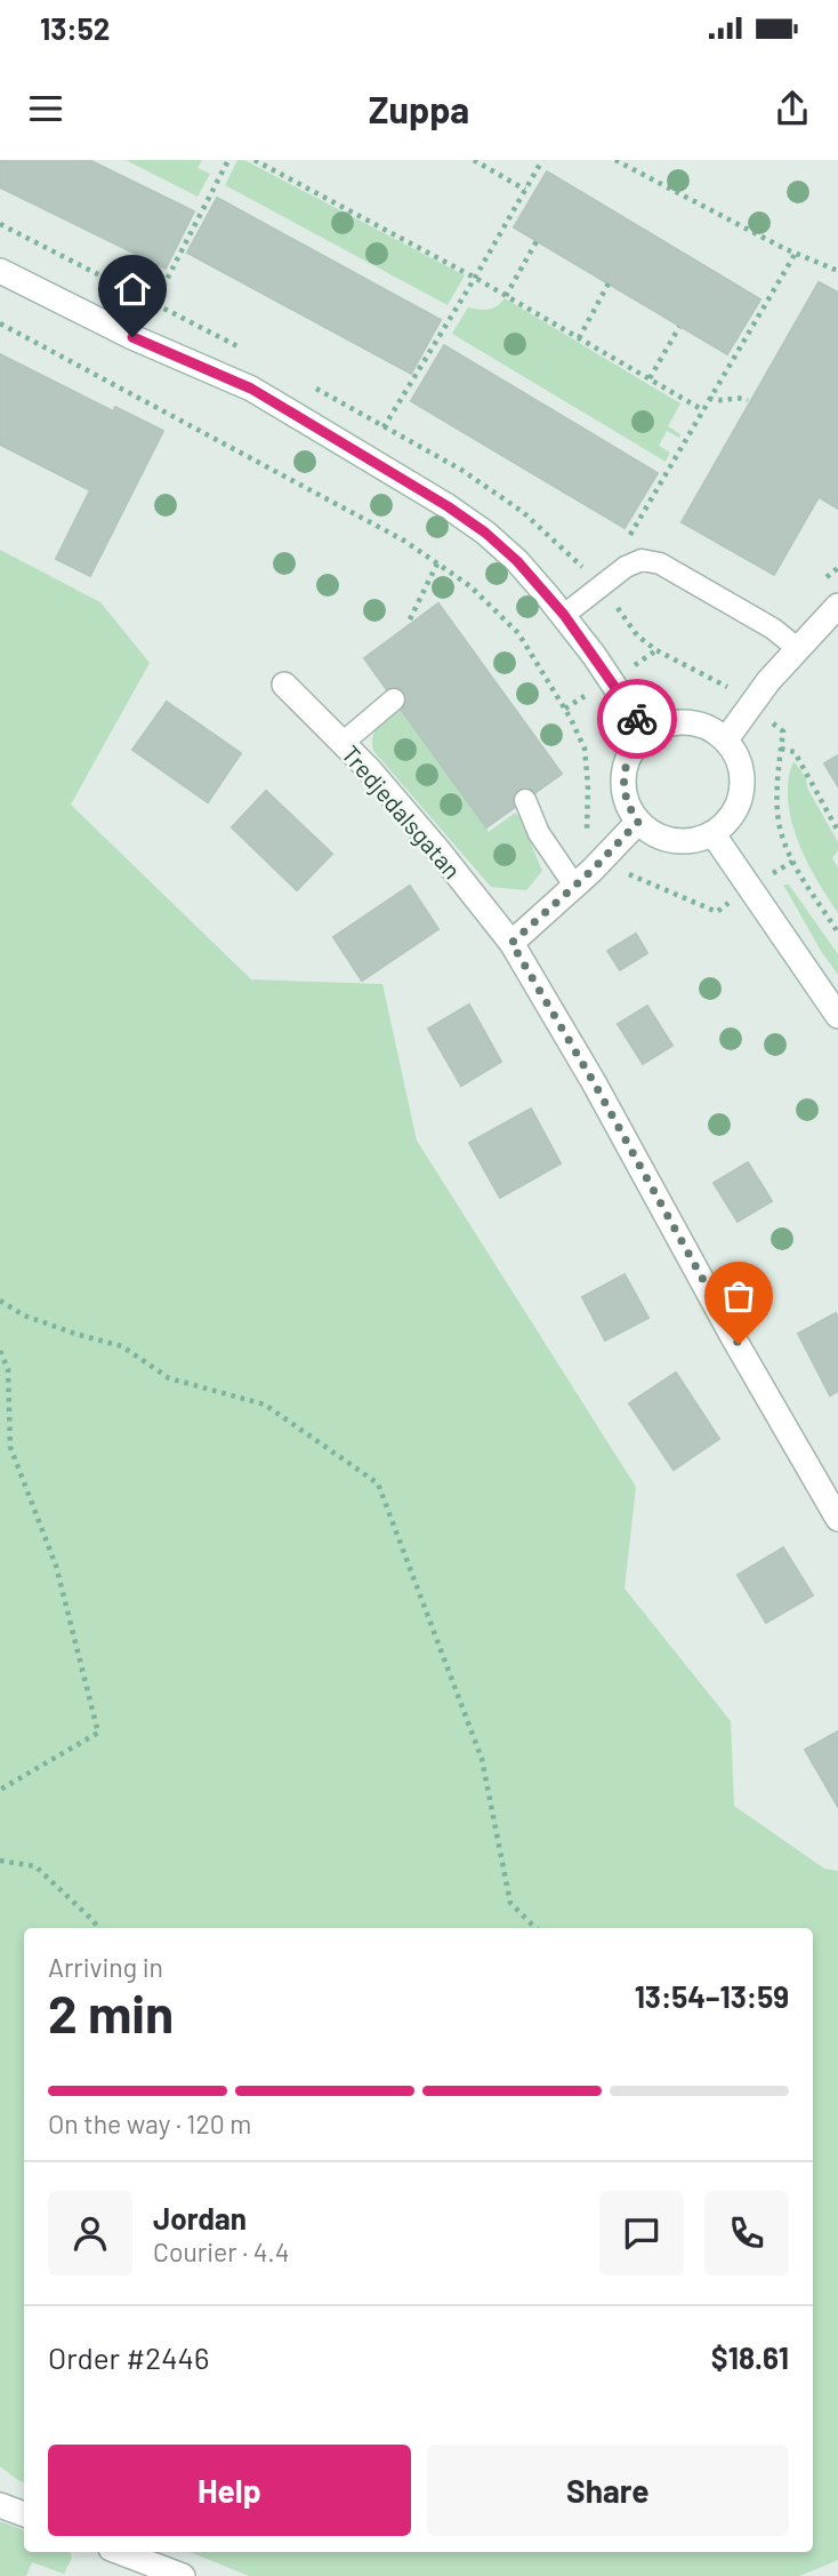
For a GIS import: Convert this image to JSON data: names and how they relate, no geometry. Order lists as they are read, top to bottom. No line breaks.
{"streets":{"street":["Tredjedalsgatan"]},"page":{"status":"13:52","header":"Zuppa","heading":["2 min","Arriving in","13:54–13:59"],"panel":["Jordan","Courier · 4.4","Order #2446","$18.61"],"bar":"On the way · 120 m","buttons":["Help","Share"]}}
